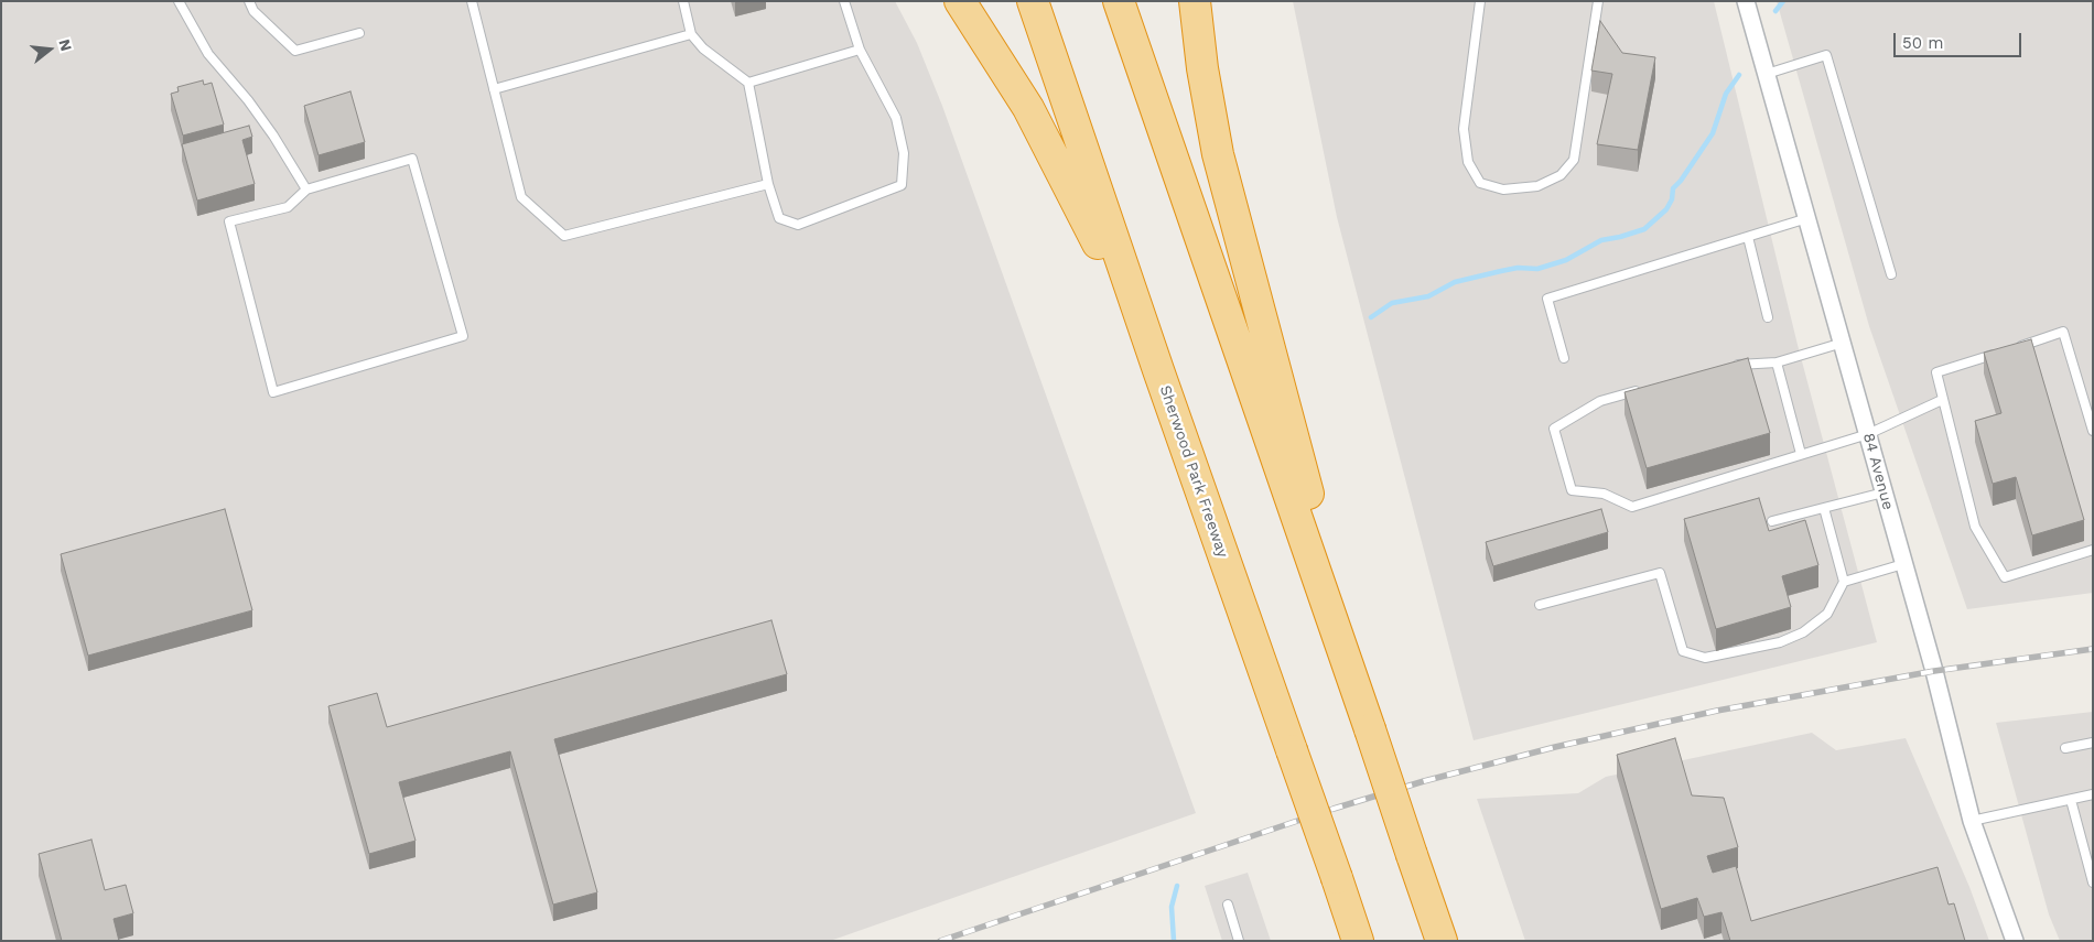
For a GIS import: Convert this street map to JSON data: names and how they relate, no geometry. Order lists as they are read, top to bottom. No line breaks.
{"streets":{"highway":["Sherwood Park Freeway"],"street":["84 Avenue"]},"scale_bar":"50 m","north":"right"}
